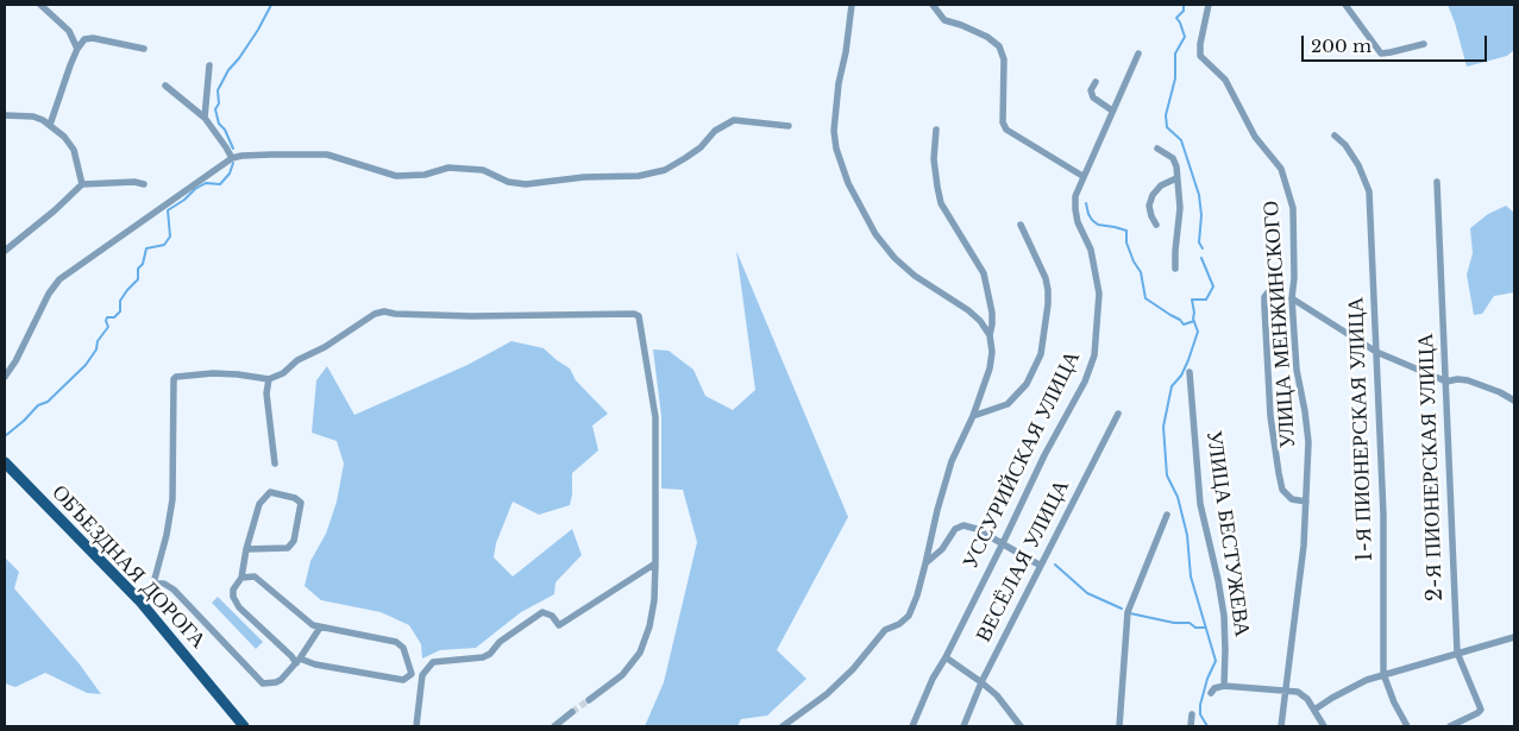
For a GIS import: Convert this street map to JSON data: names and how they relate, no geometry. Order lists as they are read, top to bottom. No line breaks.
{"streets":{"main road":["ОБЪЕЗДНАЯ ДОРОГА"],"street":["УЛИЦА МЕНЖИНСКОГО","1-Я ПИОНЕРСКАЯ УЛИЦА","УССУРИЙСКАЯ УЛИЦА","2-Я ПИОНЕРСКАЯ УЛИЦА","УЛИЦА БЕСТУЖЕВА","ВЕСЁЛАЯ УЛИЦА"]},"scale_bar":"200 m"}
